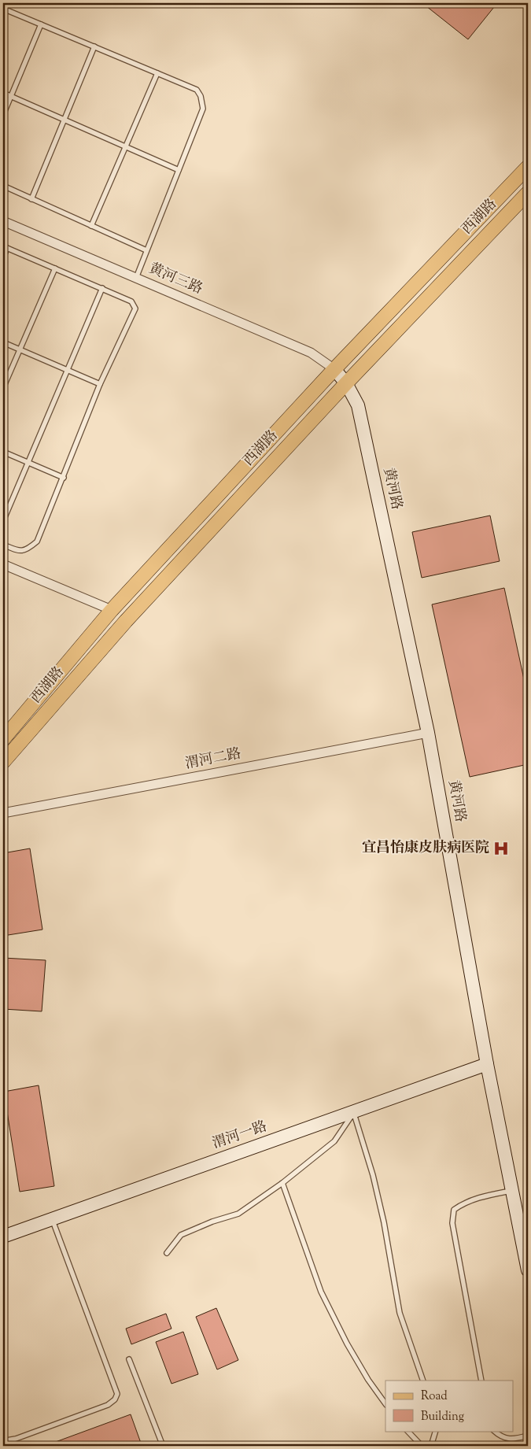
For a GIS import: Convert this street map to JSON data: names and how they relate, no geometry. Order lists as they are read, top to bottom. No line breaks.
{"streets":{"main road":["西湖路","黄河路","渭河一路"],"street":["黄河三路","渭河二路"]},"crossings":[["西湖路","黄河三路"],["西湖路","黄河路"],["黄河三路","黄河路"],["黄河路","渭河二路"],["黄河路","渭河一路"]],"places":{"hospital":["宜昌怡康皮肤病医院"]},"legend":["Road","Building"]}
